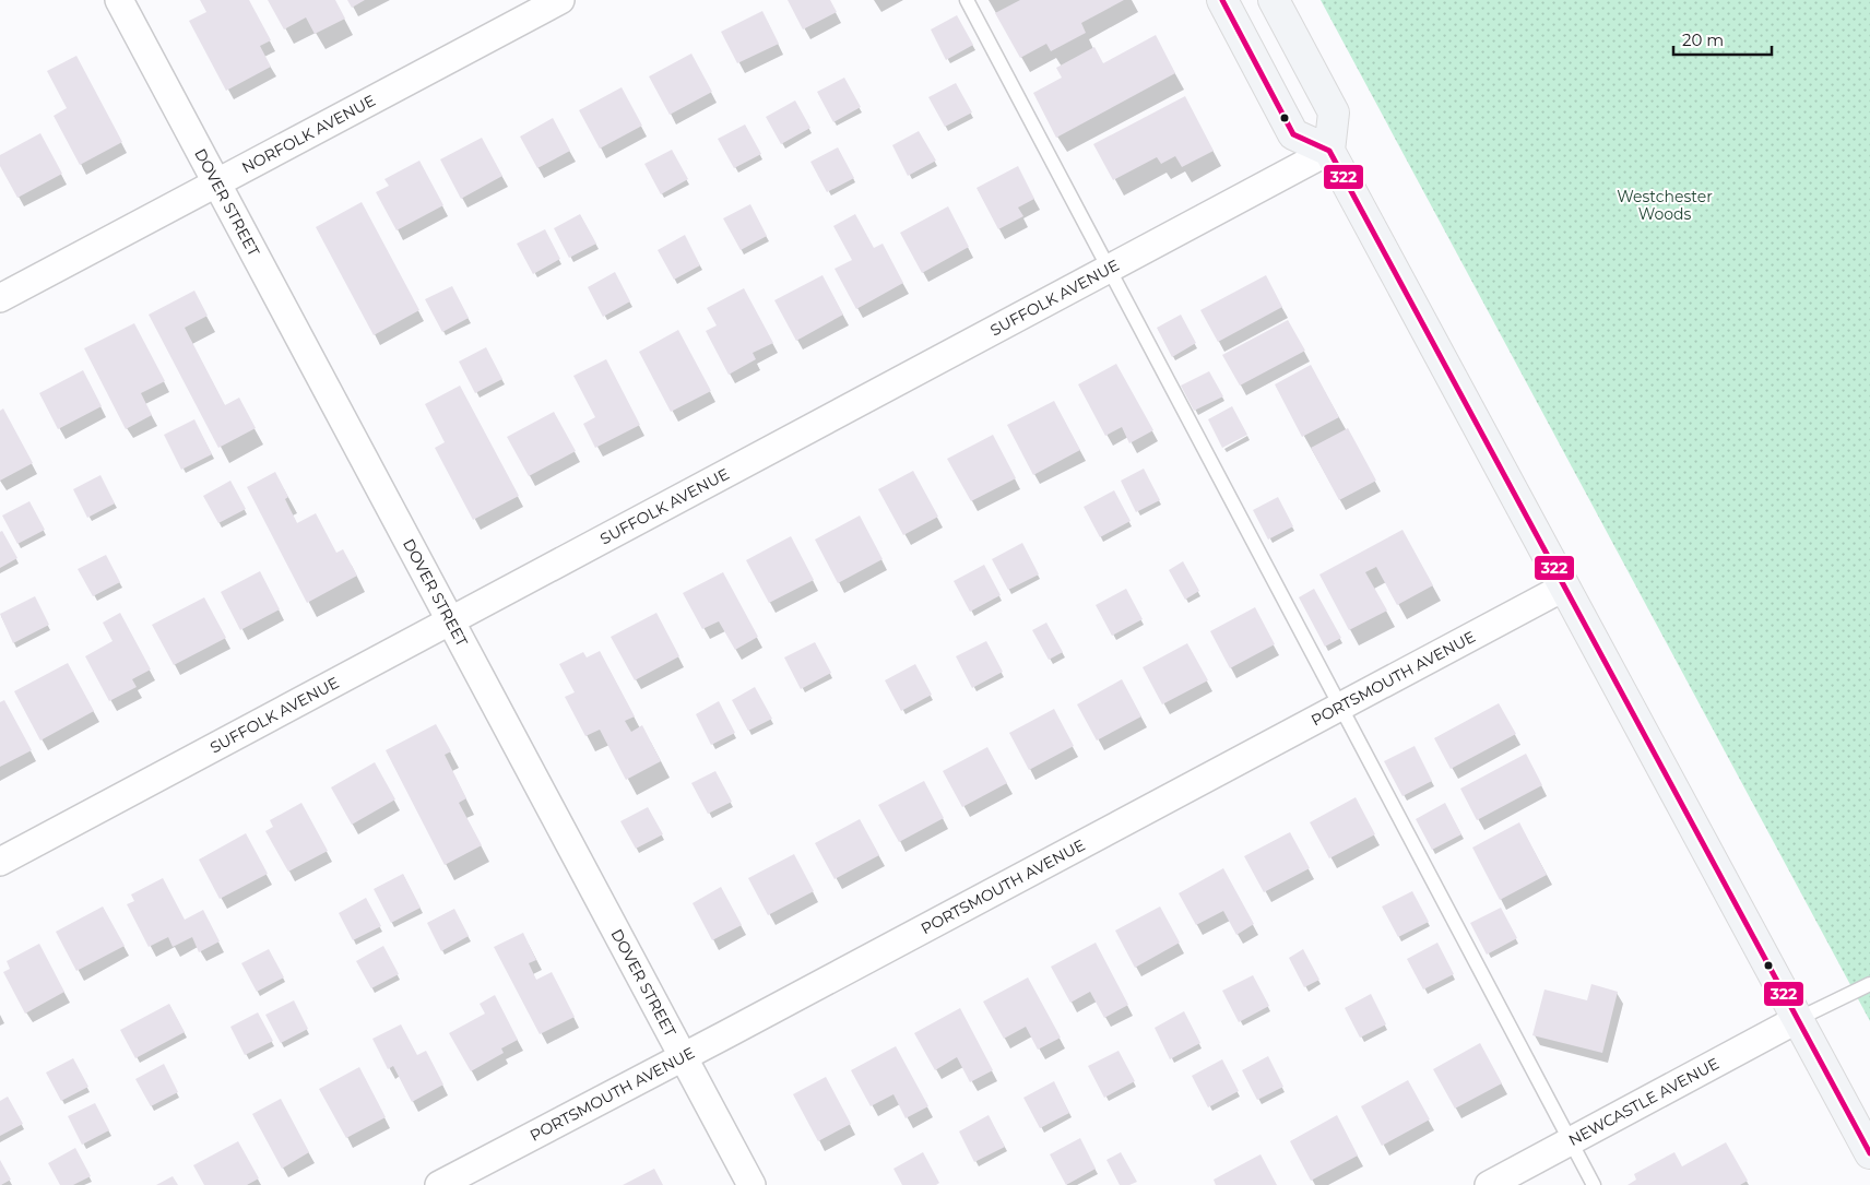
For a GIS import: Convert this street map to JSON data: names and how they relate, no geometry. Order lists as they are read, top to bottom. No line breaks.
{"streets":{"street":["NORFOLK AVENUE","DOVER STREET","SUFFOLK AVENUE","PORTSMOUTH AVENUE","NEWCASTLE AVENUE"]},"crossings":[["NORFOLK AVENUE","DOVER STREET"],["DOVER STREET","SUFFOLK AVENUE"],["DOVER STREET","PORTSMOUTH AVENUE"]],"parks":["Westchester Woods"],"lines":["transit line 322"],"scale_bar":"20 m"}
